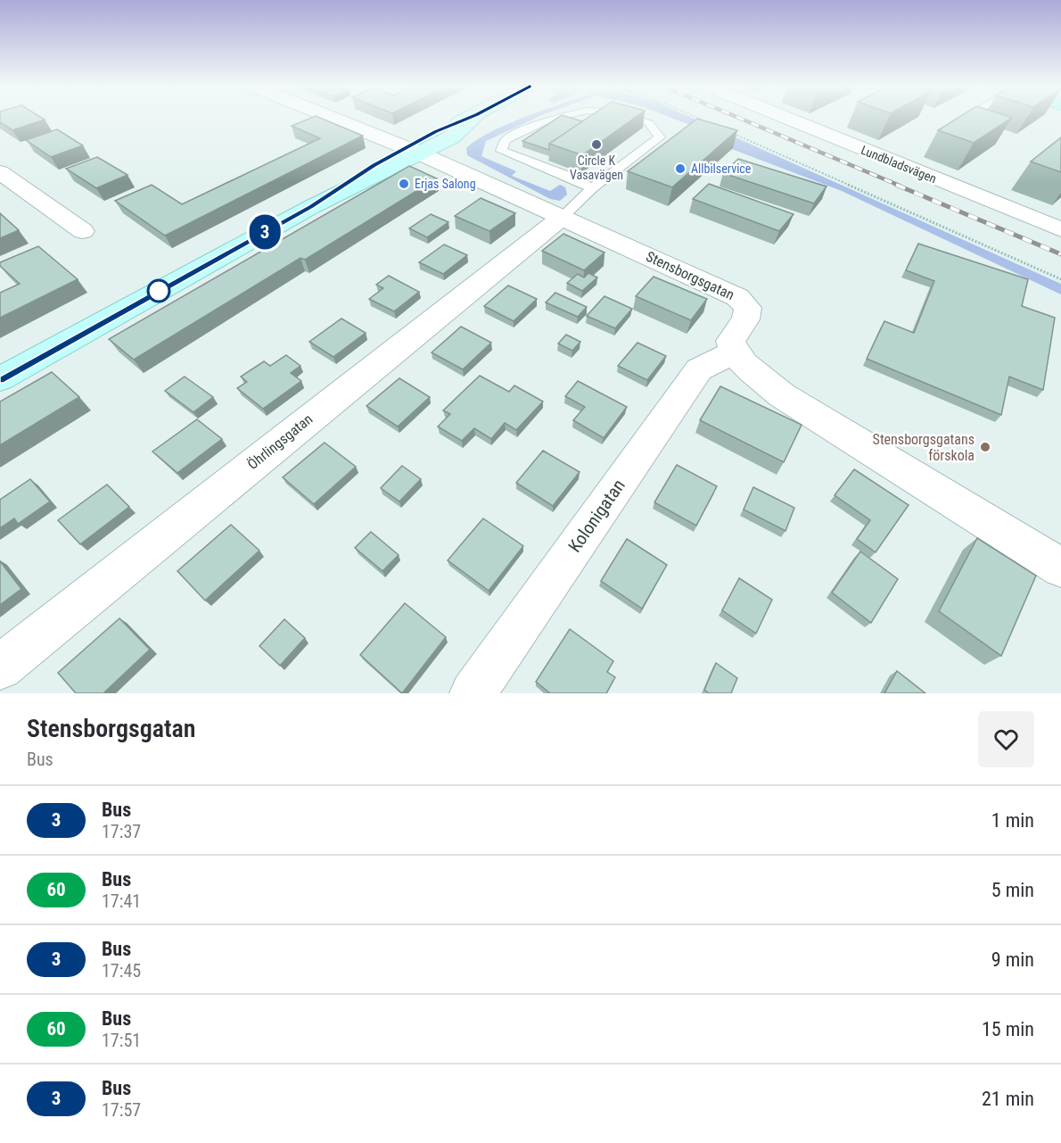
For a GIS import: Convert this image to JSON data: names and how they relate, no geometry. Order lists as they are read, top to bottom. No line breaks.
{"streets":{"street":["Lundbladsvägen","Stensborgsgatan","Öhrlingsgatan","Kolonigatan"]},"crossings":[["Stensborgsgatan","Öhrlingsgatan"],["Stensborgsgatan","Kolonigatan"]],"places":["Circle K Vasavägen","Allbilservice","Erjas Salong","Stensborgsgatans förskola"],"lines":["bus line 3"],"page":{"on_map":"3","heading":["Stensborgsgatan","Bus"],"list":[{"mark":"3","name":"Bus","note":"17:37","value":"1 min"},{"mark":"60","name":"Bus","note":"17:41","value":"5 min"},{"mark":"3","name":"Bus","note":"17:45","value":"9 min"},{"mark":"60","name":"Bus","note":"17:51","value":"15 min"},{"mark":"3","name":"Bus","note":"17:57","value":"21 min"}]}}
